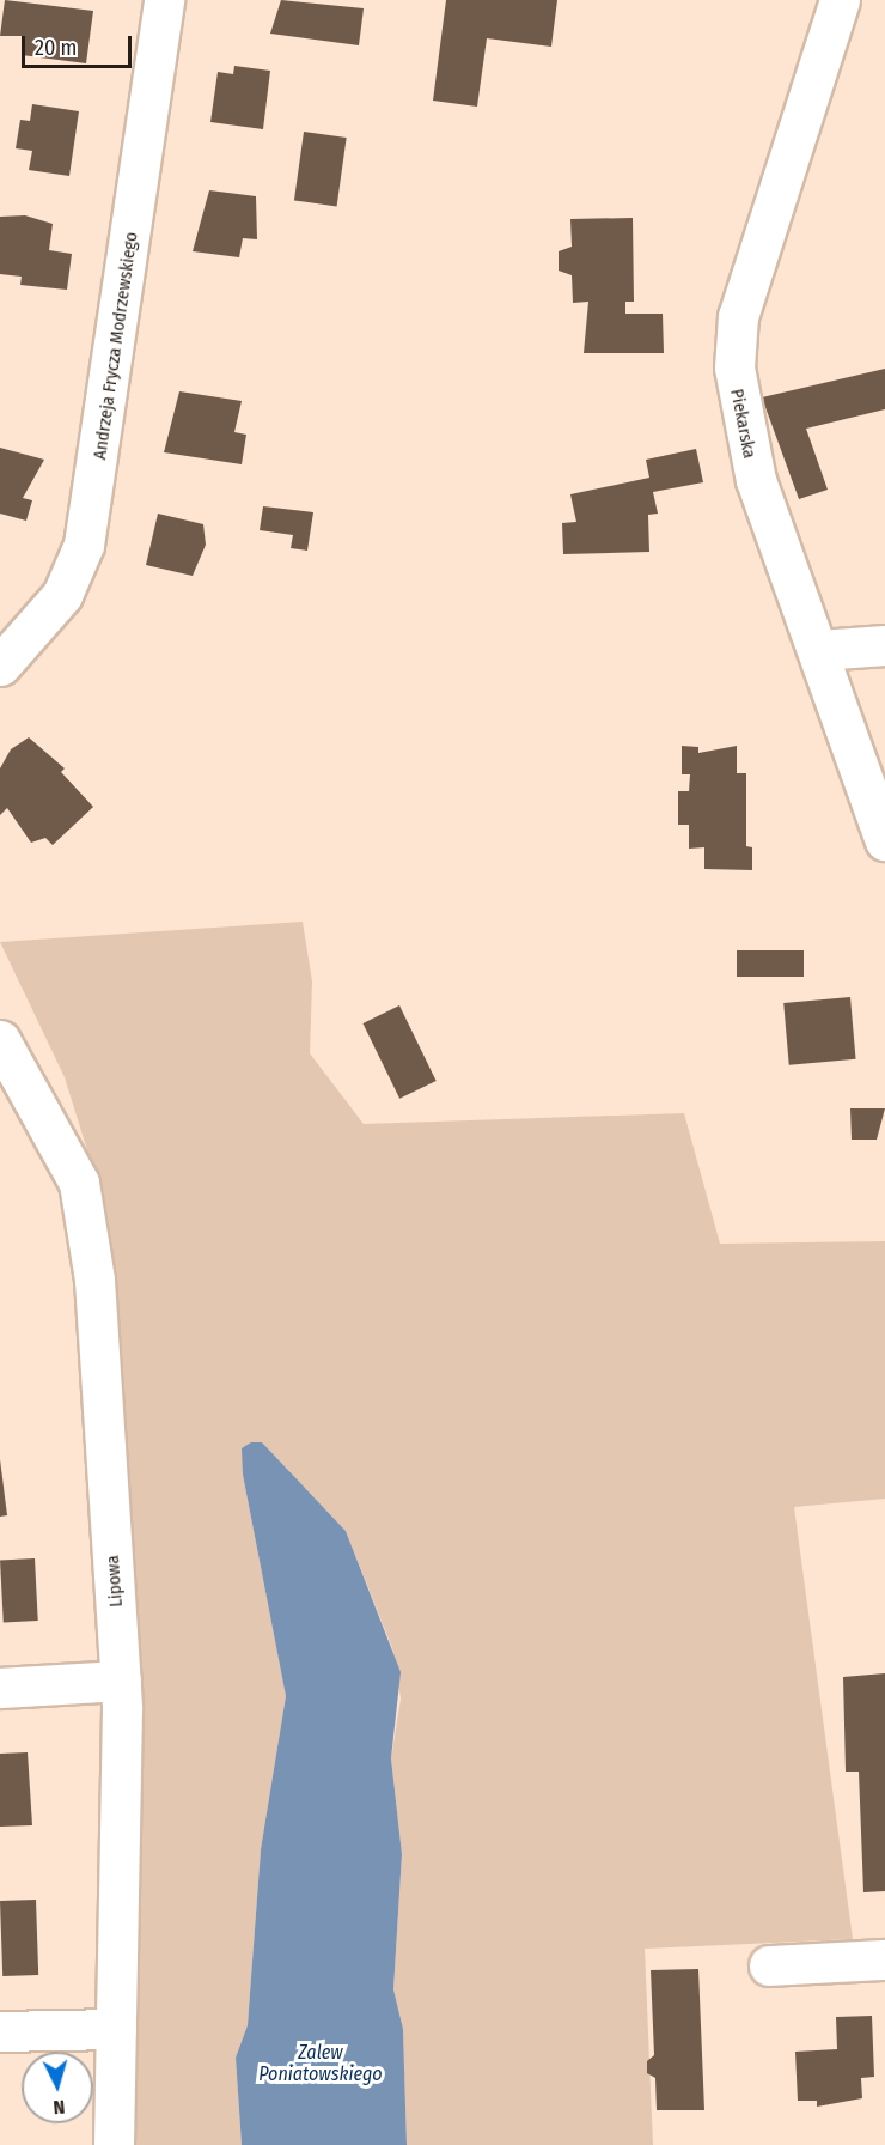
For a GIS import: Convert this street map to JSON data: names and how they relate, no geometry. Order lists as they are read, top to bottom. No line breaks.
{"streets":{"street":["Andrzeja Frycza Modrzewskiego","Piekarska","Lipowa"]},"water":["Zalew Poniatowskiego"],"scale_bar":"20 m","north":"bottom"}
